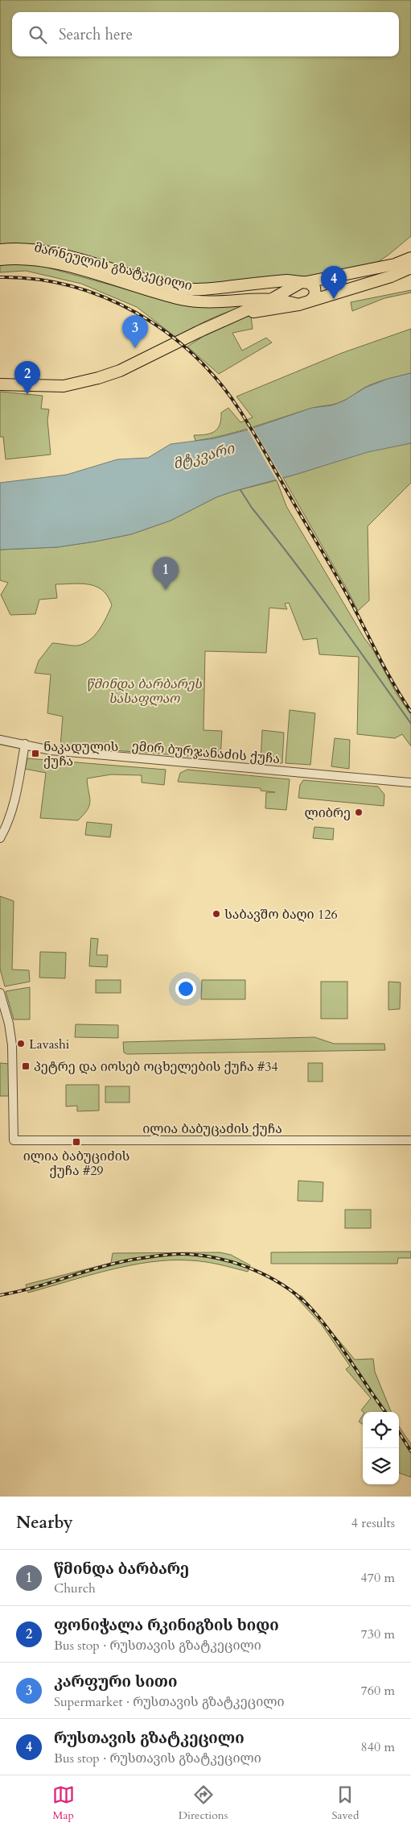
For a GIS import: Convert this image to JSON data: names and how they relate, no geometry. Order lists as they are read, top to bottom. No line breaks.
{"streets":{"highway":["მარნეულის გზატკეცილი"],"street":["ემირ ბურჯანაძის ქუჩა","ილია ბაბუცაძის ქუჩა"]},"water":["მტკვარი"],"parks":["წმინდა ბარბარეს სასაფლაო"],"places":{"transit":["ნაკადულის ქუჩა","პეტრე და იოსებ ოცხელების ქუჩა #34","ილია ბაბუციძის ქუჩა #29"],"other":["ლიბრე","საბავშო ბაღი 126","Lavashi"]},"page":{"search":"Search here","pins":["4","3","2","1"],"heading":["Nearby","4 results"],"list":[{"mark":"1","name":"წმინდა ბარბარე","note":"Church","value":"470 m"},{"mark":"2","name":"ფონიჭალა რკინიგზის ხიდი","note":"Bus stop · რუსთავის გზატკეცილი","value":"730 m"},{"mark":"3","name":"კარფური სითი","note":"Supermarket · რუსთავის გზატკეცილი","value":"760 m"},{"mark":"4","name":"რუსთავის გზატკეცილი","note":"Bus stop · რუსთავის გზატკეცილი","value":"840 m"}],"nav":["Map","Directions","Saved"]}}
